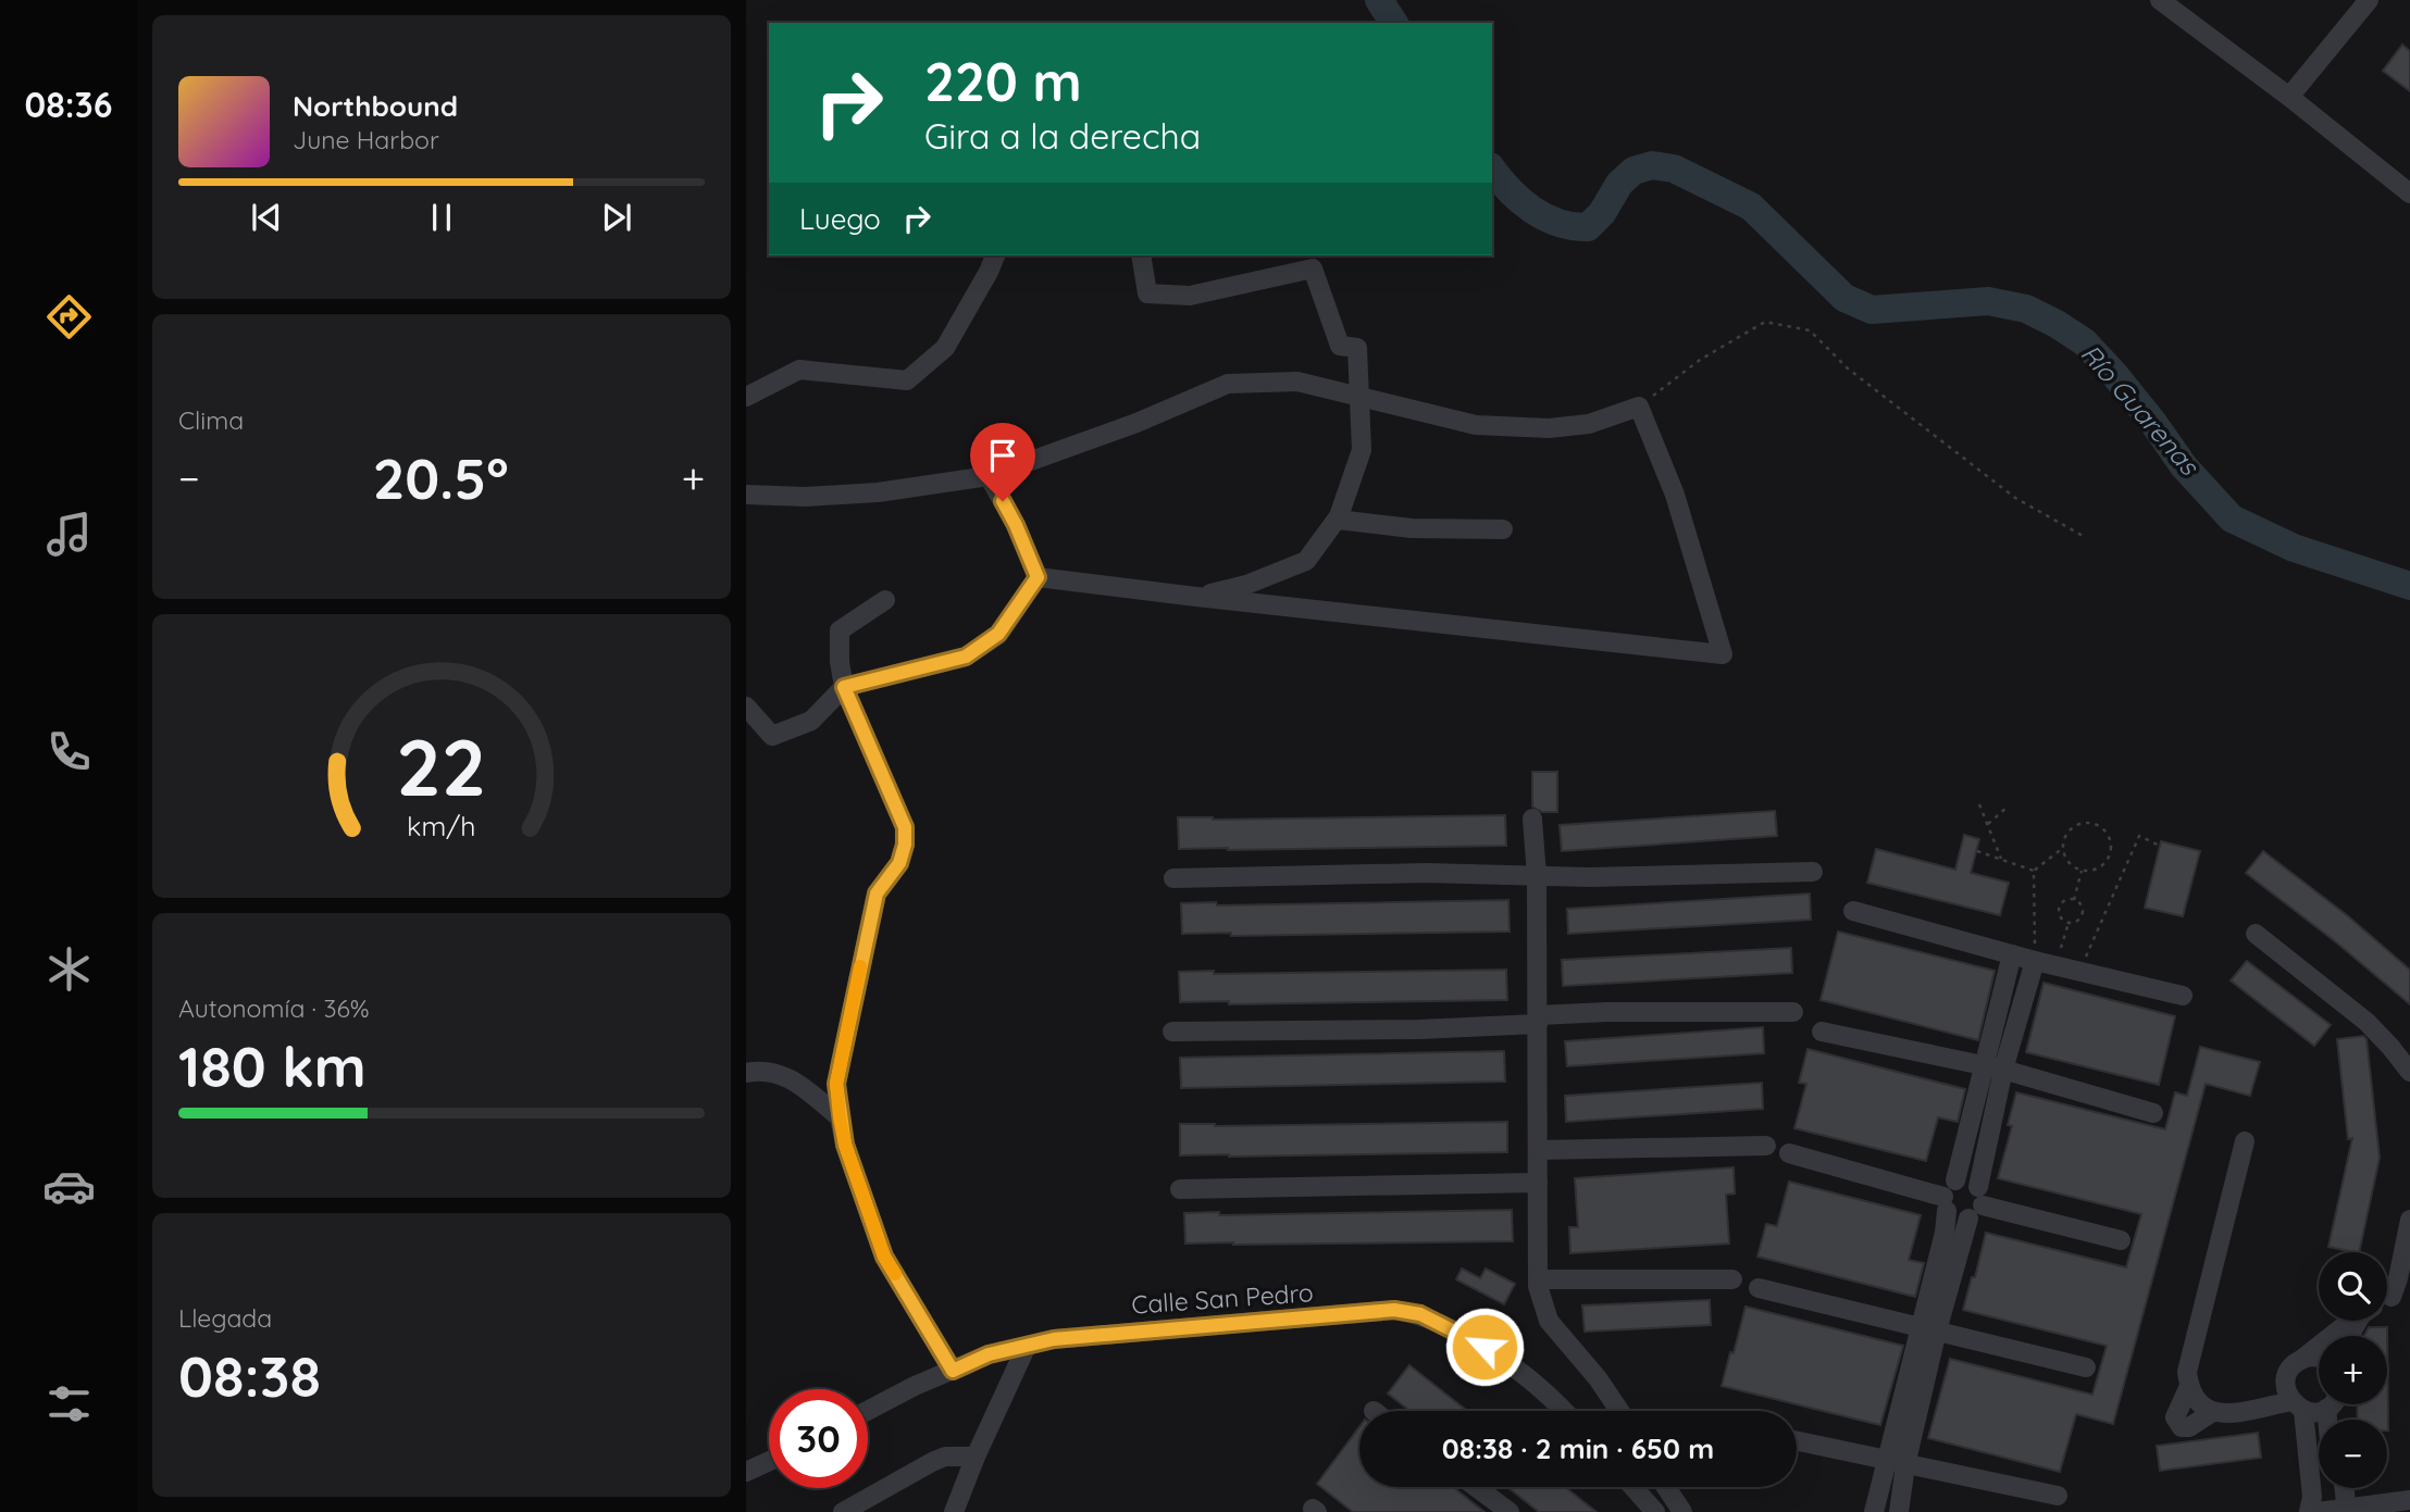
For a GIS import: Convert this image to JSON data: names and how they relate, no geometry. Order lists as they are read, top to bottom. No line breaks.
{"streets":{"street":["Calle San Pedro"]},"water":["Río Guarenas"],"page":{"tabs":"08:36","turn":["220 m","Gira a la derecha"],"song":["Northbound","June Harbor"],"then":"Luego","tile":["Clima",["Autonomía · 36%","180 km"],["Llegada","08:38"]],"heat":["−","20.5°","+"],"map_buttons":["+","−"],"limit":"30","trip":"08:38 · 2 min · 650 m","gauge":["22","km/h"]}}
